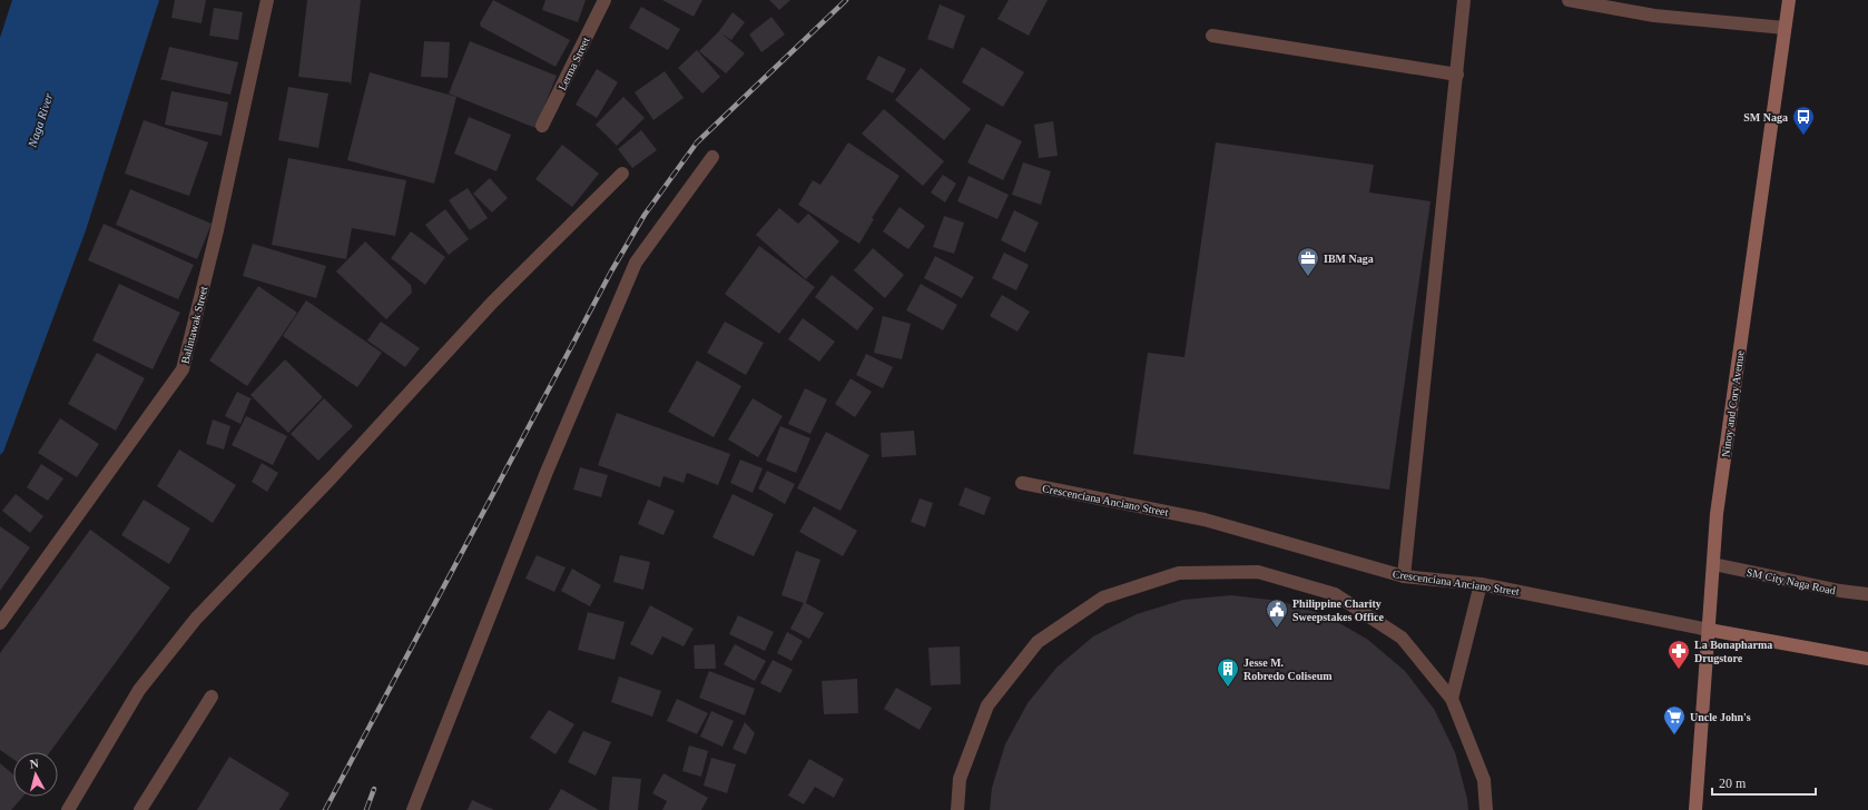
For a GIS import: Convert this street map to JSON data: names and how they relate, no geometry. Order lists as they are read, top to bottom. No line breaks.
{"streets":{"main road":["Ninoy and Cory Avenue","Crescenciana Anciano Street"],"street":["Lerma Street","Balintawak Street","SM City Naga Road"]},"crossings":[["Ninoy and Cory Avenue","Crescenciana Anciano Street"],["Ninoy and Cory Avenue","SM City Naga Road"]],"water":["Naga River"],"places":{"bus stop":["SM Naga"],"office":["IBM Naga"],"public building":["Philippine Charity Sweepstakes Office"],"pharmacy":["La Bonapharma Drugstore"],"building":["Jesse M. Robredo Coliseum"],"supermarket":["Uncle John's"]},"scale_bar":"20 m","north":"top"}
